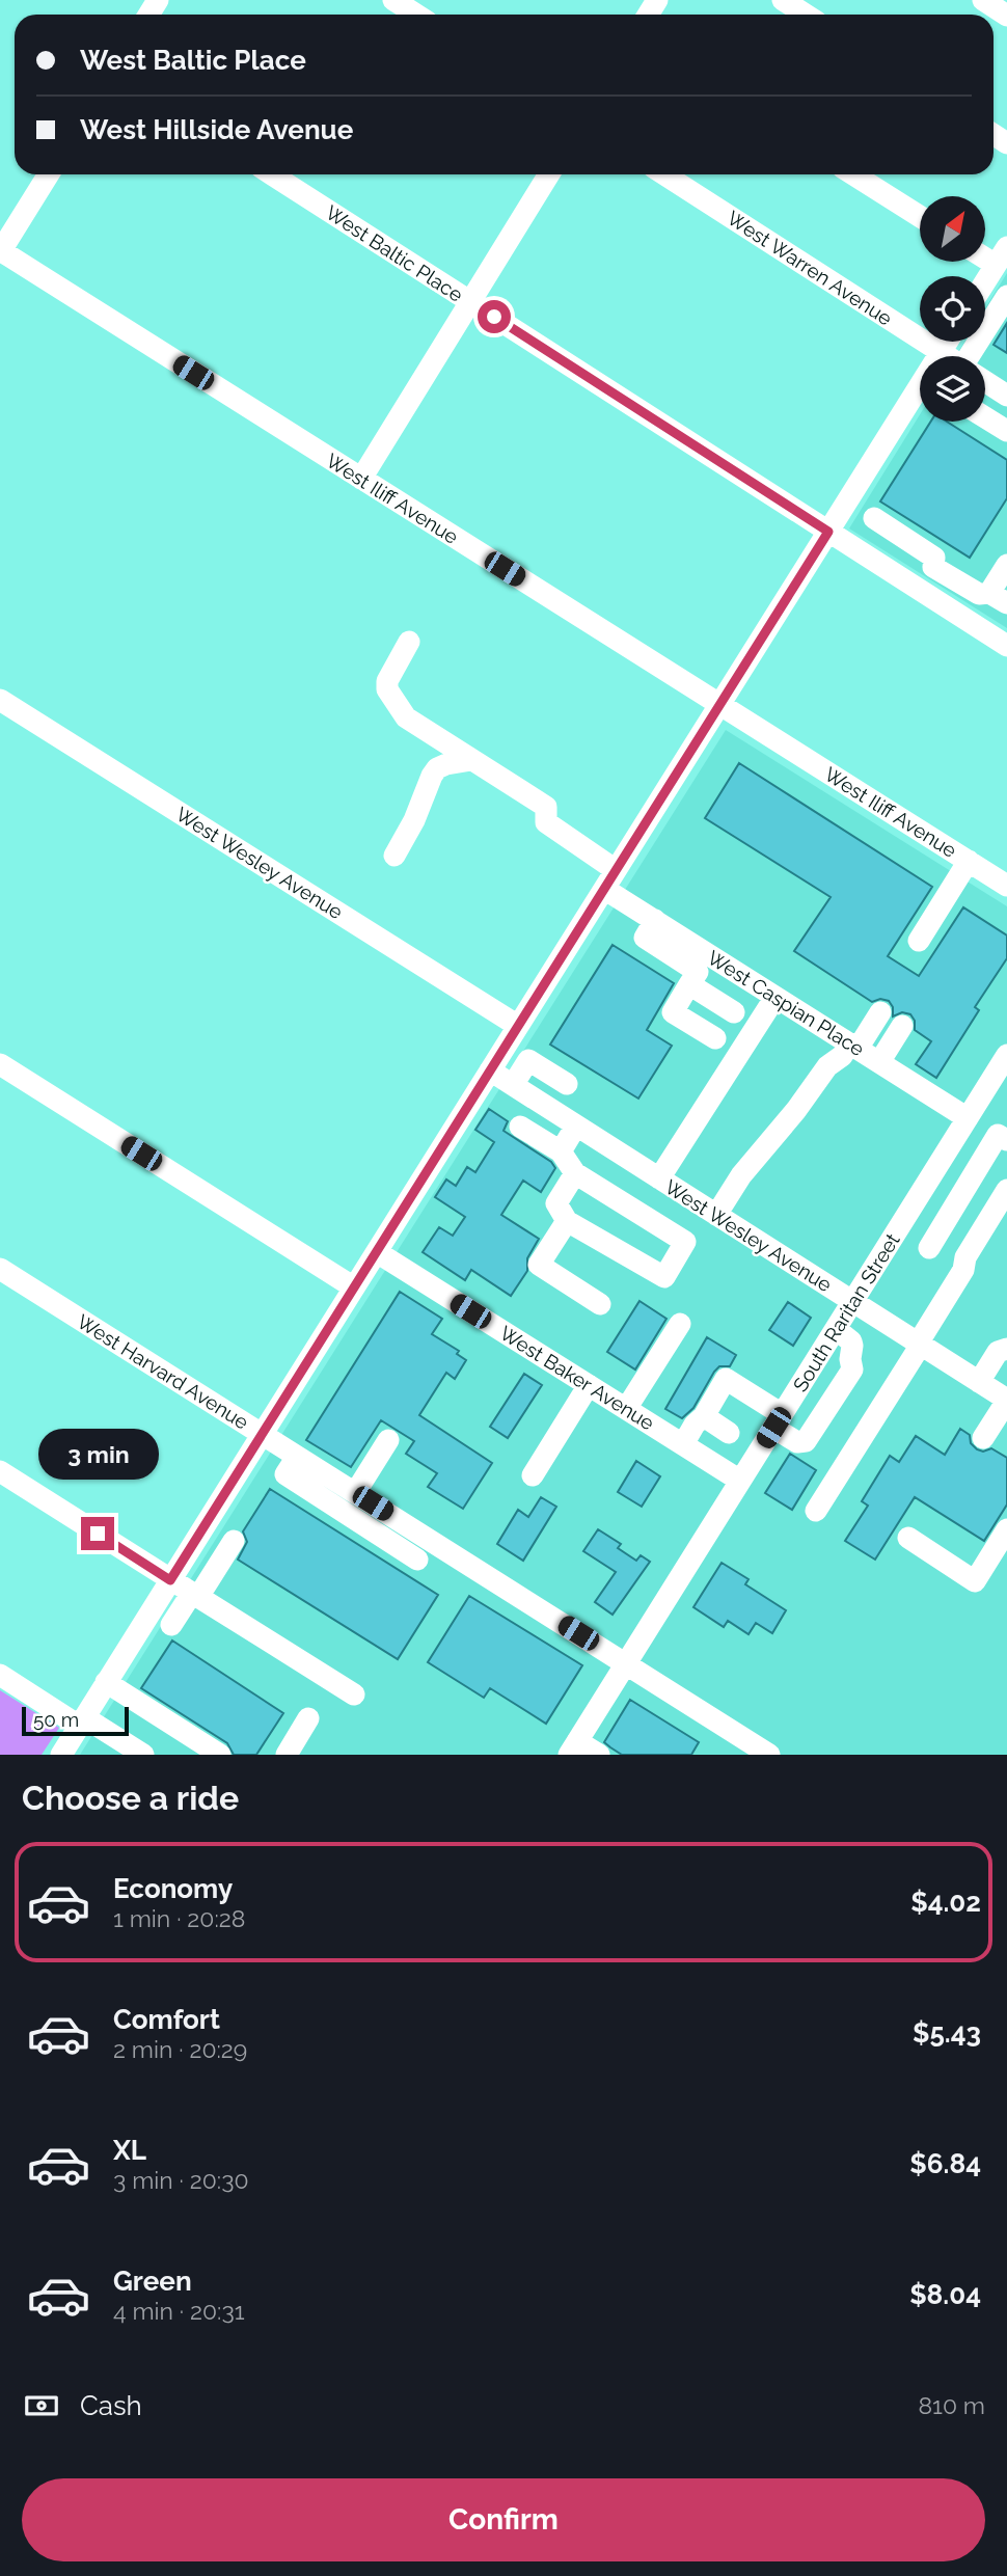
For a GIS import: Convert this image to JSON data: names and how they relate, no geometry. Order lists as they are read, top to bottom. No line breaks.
{"streets":{"street":["West Baltic Place","West Warren Avenue","West Iliff Avenue","West Wesley Avenue","West Caspian Place","South Raritan Street","West Harvard Avenue","West Baker Avenue"]},"crossings":[["West Wesley Avenue","South Raritan Street"],["West Caspian Place","South Raritan Street"],["South Raritan Street","West Harvard Avenue"],["South Raritan Street","West Baker Avenue"]],"scale_bar":"50 m","north":"top right","page":{"banner":["West Baltic Place","West Hillside Avenue"],"bubble":"3 min","scale":"50 m","heading":"Choose a ride","list":[{"name":"Economy","note":"1 min · 20:28","value":"$4.02"},{"name":"Comfort","note":"2 min · 20:29","value":"$5.43"},{"name":"XL","note":"3 min · 20:30","value":"$6.84"},{"name":"Green","note":"4 min · 20:31","value":"$8.04"}],"pay":["Cash","810 m"],"buttons":"Confirm"}}
